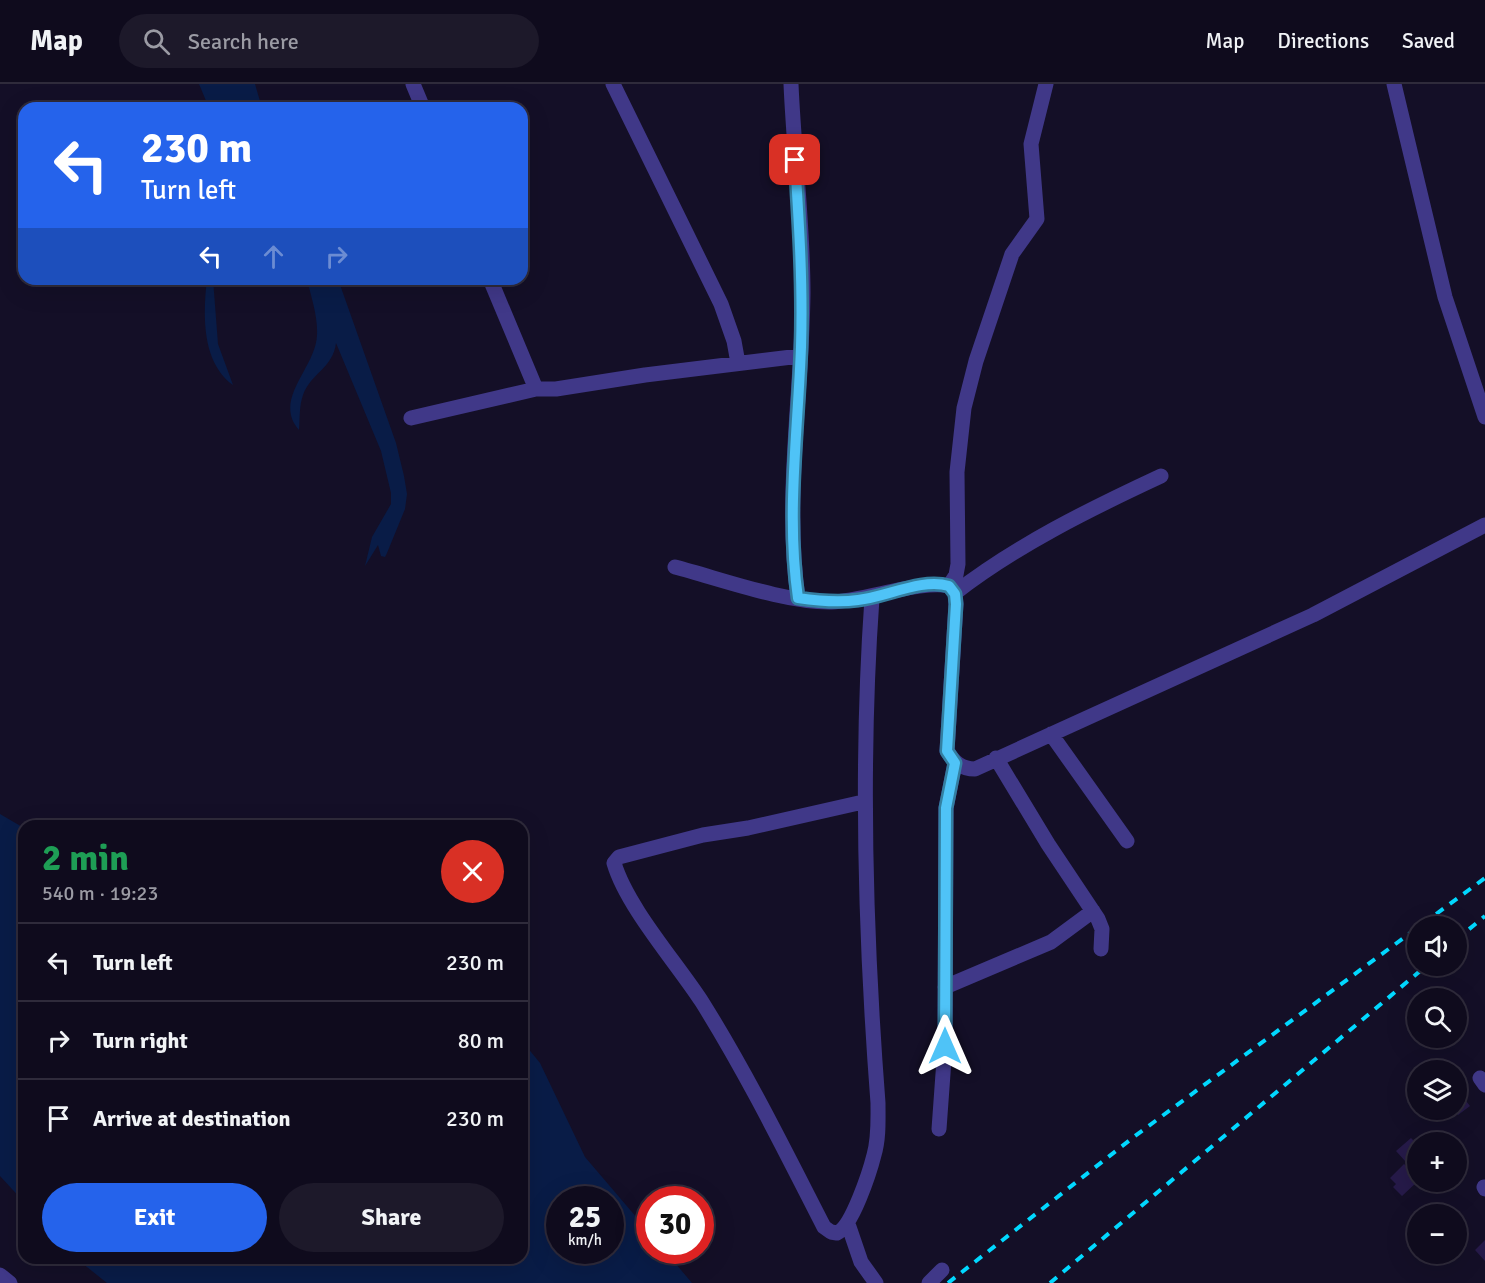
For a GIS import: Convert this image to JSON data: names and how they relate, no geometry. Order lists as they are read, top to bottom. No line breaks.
{"page":{"header":"Map","search":"Search here","nav":["Map","Directions","Saved"],"turn":["230 m","Turn left"],"heading":["2 min","540 m · 19:23"],"map_buttons":["+","−"],"list":[{"name":"Turn left","value":"230 m"},{"name":"Turn right","value":"80 m"},{"name":"Arrive at destination","value":"230 m"}],"buttons":["Exit","Share"],"speed":"25 km/h","limit":"30"}}
